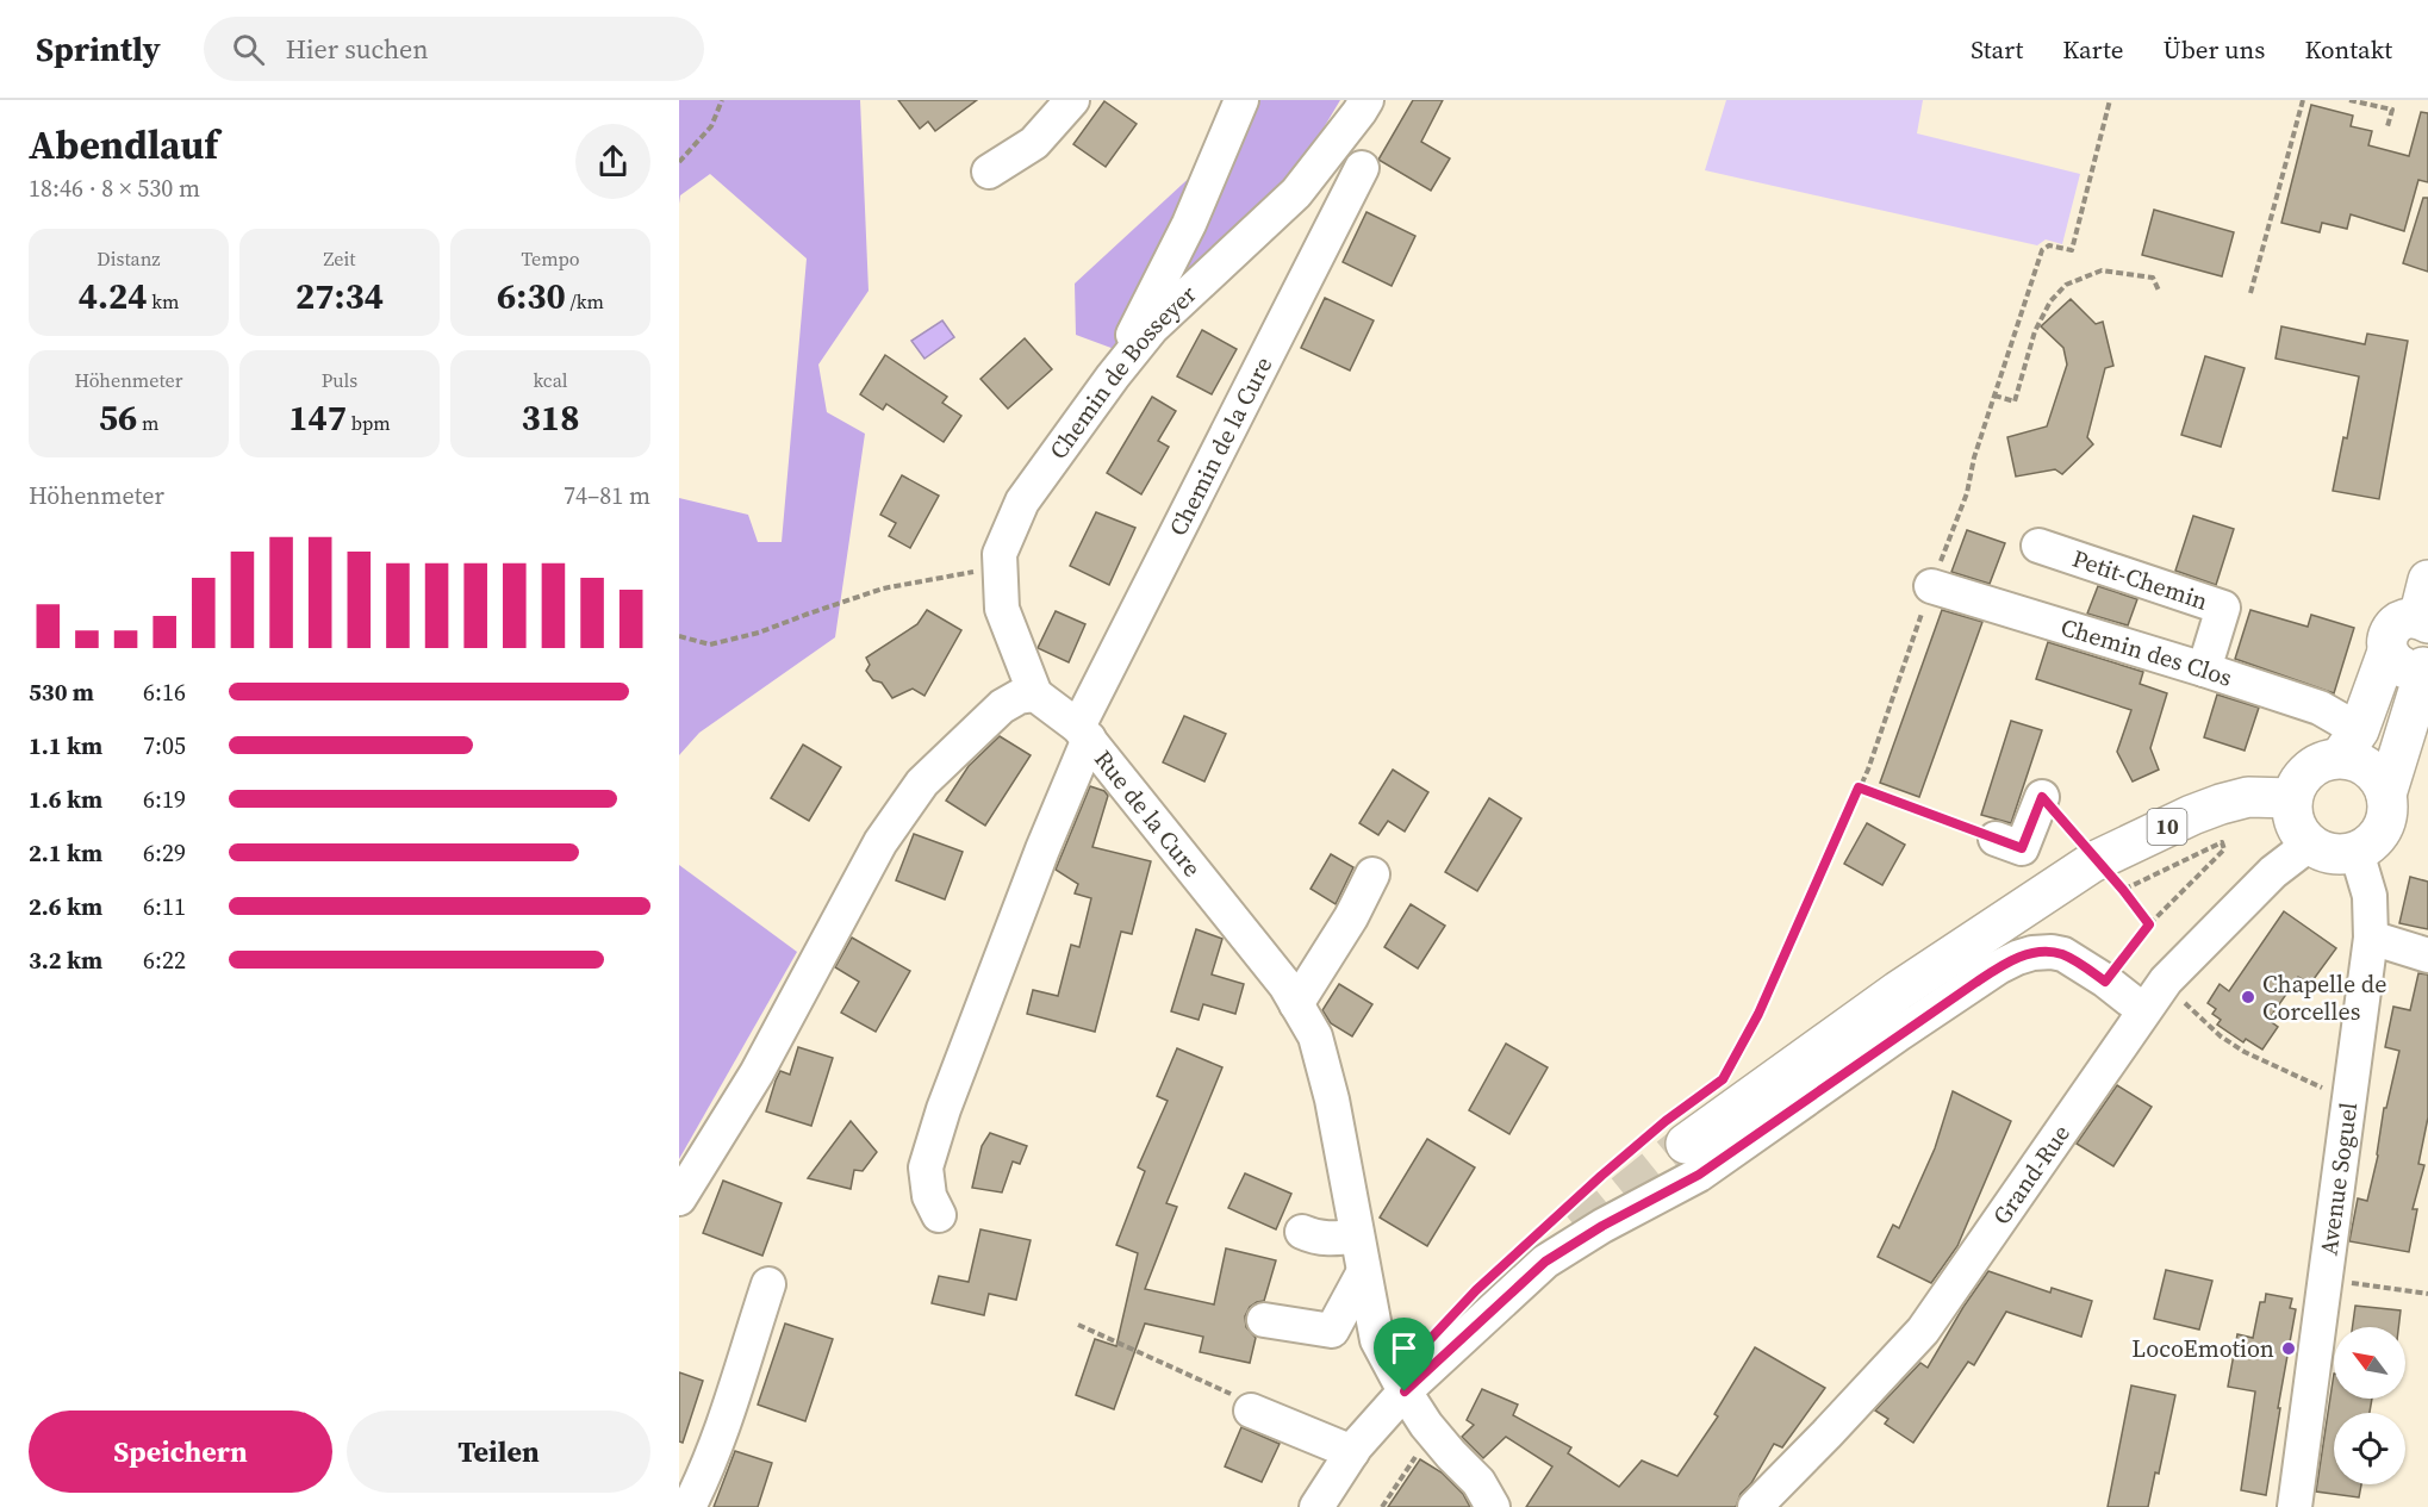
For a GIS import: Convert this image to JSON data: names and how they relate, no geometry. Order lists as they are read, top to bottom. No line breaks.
{"streets":{"main road":["10"],"street":["Chemin de Bosseyer","Chemin de la Cure","Petit-Chemin","Chemin des Clos","Rue de la Cure","Grand-Rue","Avenue Soguel"]},"crossings":[["Chemin de Bosseyer","Rue de la Cure"],["Chemin de la Cure","Rue de la Cure"],["Petit-Chemin","Chemin des Clos"],["Chemin des Clos","10"],["Chemin des Clos","Grand-Rue"],["Chemin des Clos","Avenue Soguel"],["10","Grand-Rue"],["10","Avenue Soguel"],["Grand-Rue","Avenue Soguel"]],"places":["Chapelle de Corcelles","LocoEmotion"],"north":"top left","page":{"header":"Sprintly","search":"Hier suchen","nav":["Start","Karte","Über uns","Kontakt"],"heading":["Abendlauf","18:46 · 8 × 530 m"],"stats":[["Distanz","4.24 km"],["Zeit","27:34"],["Tempo","6:30 /km"],["Höhenmeter","56 m"],["Puls","147 bpm"],["kcal","318"]],"chart":["Höhenmeter","74–81 m"],"list":[{"name":"530 m","note":"6:16"},{"name":"1.1 km","note":"7:05"},{"name":"1.6 km","note":"6:19"},{"name":"2.1 km","note":"6:29"},{"name":"2.6 km","note":"6:11"},{"name":"3.2 km","note":"6:22"}],"buttons":["Speichern","Teilen"]}}
